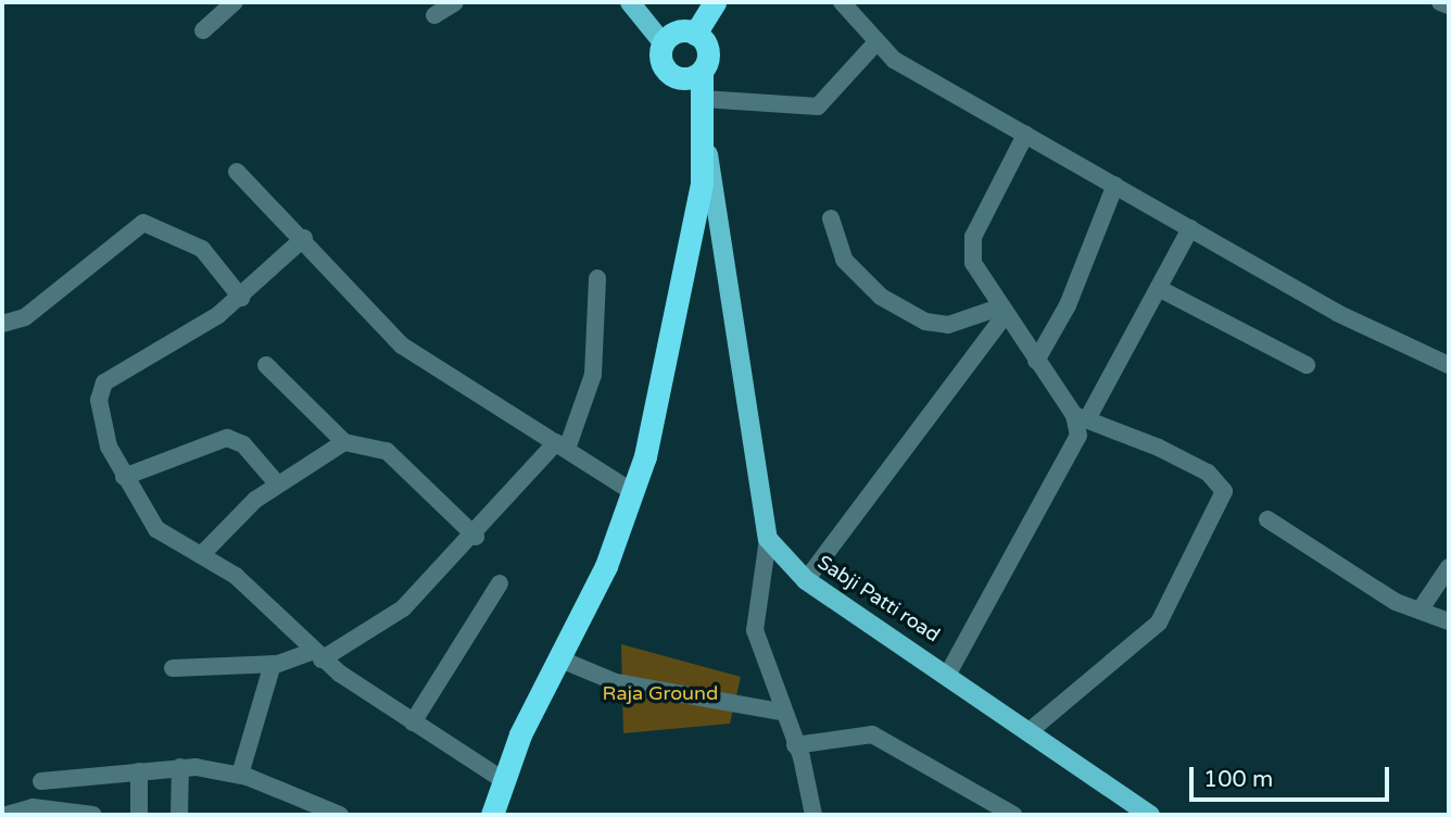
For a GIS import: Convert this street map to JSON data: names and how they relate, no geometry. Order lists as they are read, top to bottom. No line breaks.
{"streets":{"main road":["Sabji Patti road"]},"parks":["Raja Ground"],"scale_bar":"100 m"}
